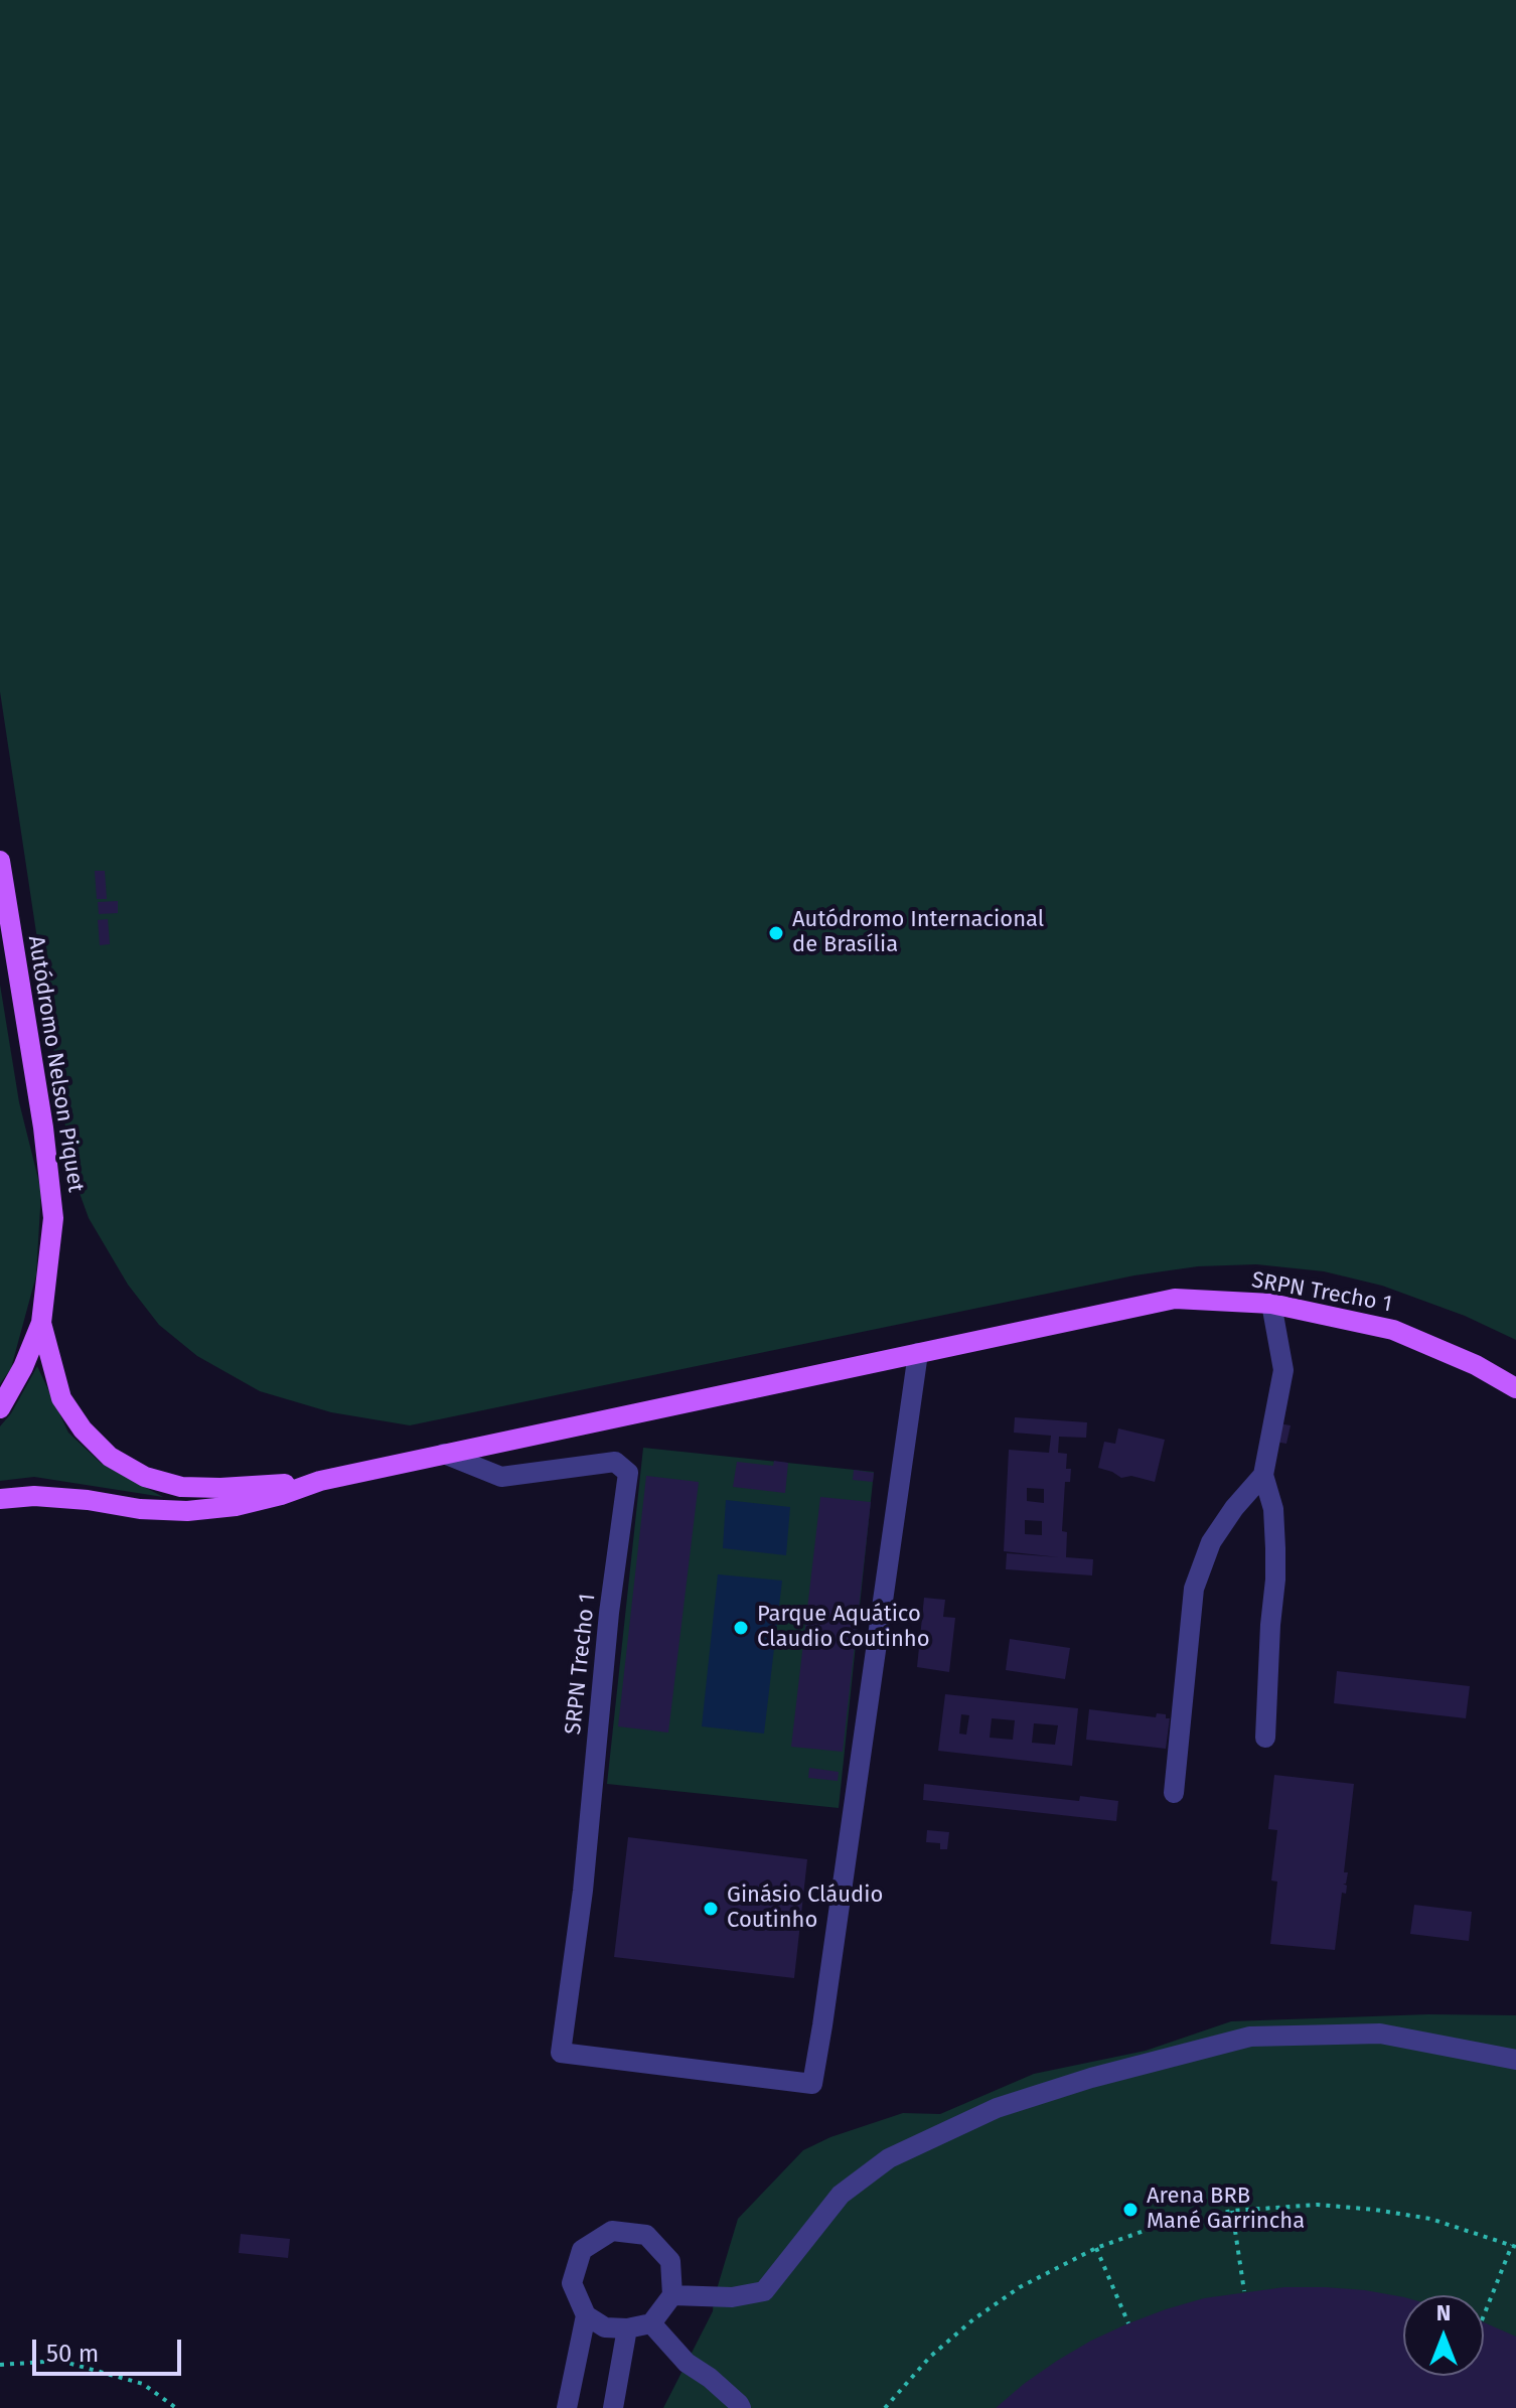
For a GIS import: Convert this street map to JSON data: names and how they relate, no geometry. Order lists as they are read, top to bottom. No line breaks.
{"streets":{"main road":["Autódromo Nelson Piquet","SRPN Trecho 1"]},"crossings":[["Autódromo Nelson Piquet","SRPN Trecho 1"]],"places":["Autódromo Internacional de Brasília","Parque Aquático Claudio Coutinho","Ginásio Cláudio Coutinho","Arena BRB Mané Garrincha"],"scale_bar":"50 m","north":"top"}
